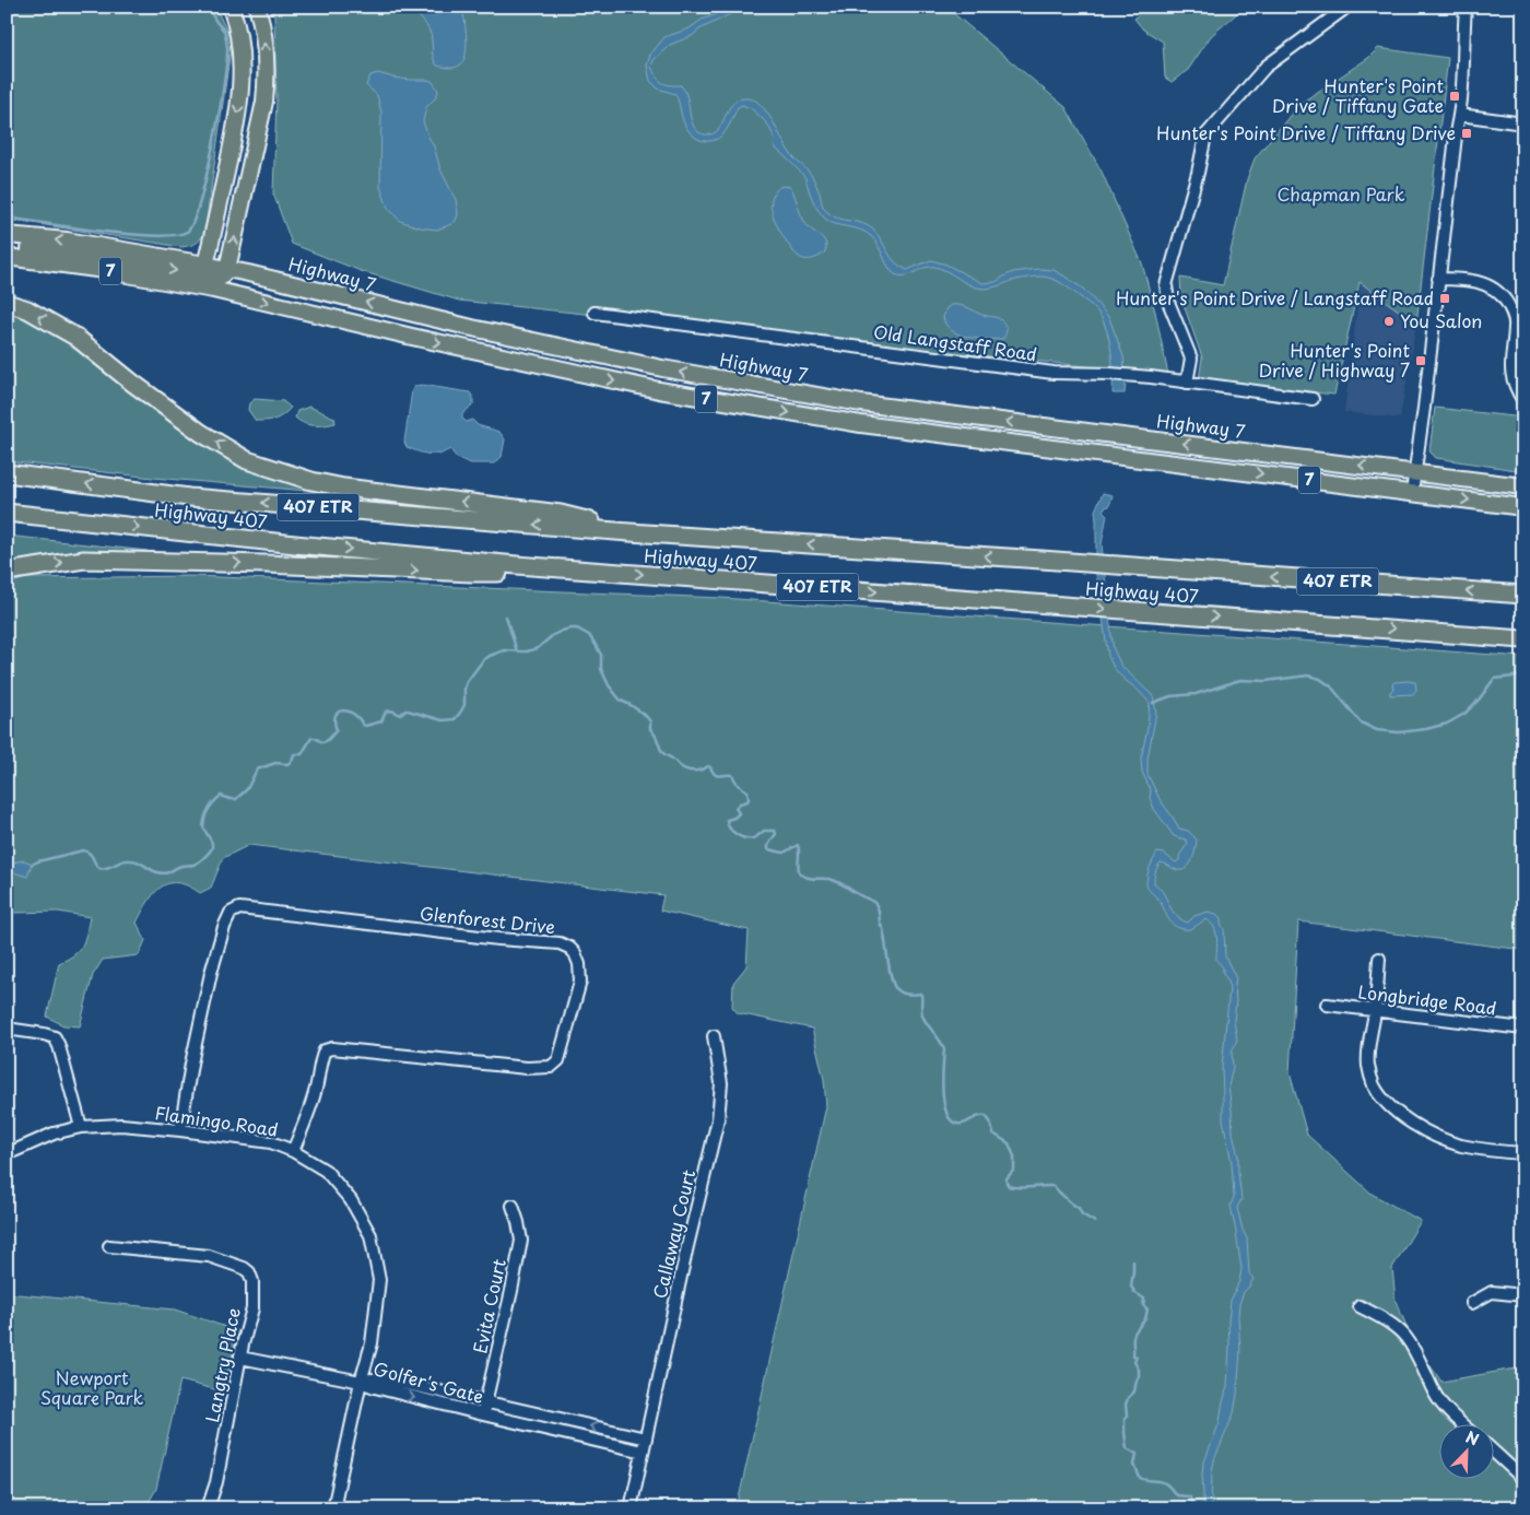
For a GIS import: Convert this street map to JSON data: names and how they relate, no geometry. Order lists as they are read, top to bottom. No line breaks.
{"streets":{"highway":["407 ETR","Highway 407"],"main road":["7","Highway 7"],"street":["Old Langstaff Road","Glenforest Drive","Longbridge Road","Flamingo Road","Callaway Court","Evita Court","Langtry Place","Golfer's Gate"]},"crossings":[["Glenforest Drive","Flamingo Road"],["Flamingo Road","Golfer's Gate"],["Callaway Court","Golfer's Gate"],["Evita Court","Golfer's Gate"]],"parks":["Chapman Park","Newport Square Park"],"places":{"transit":["Hunter's Point Drive / Tiffany Gate","Hunter's Point Drive / Tiffany Drive","Hunter's Point Drive / Langstaff Road","Hunter's Point Drive / Highway 7"],"other":["You Salon"]},"north":"top right"}
